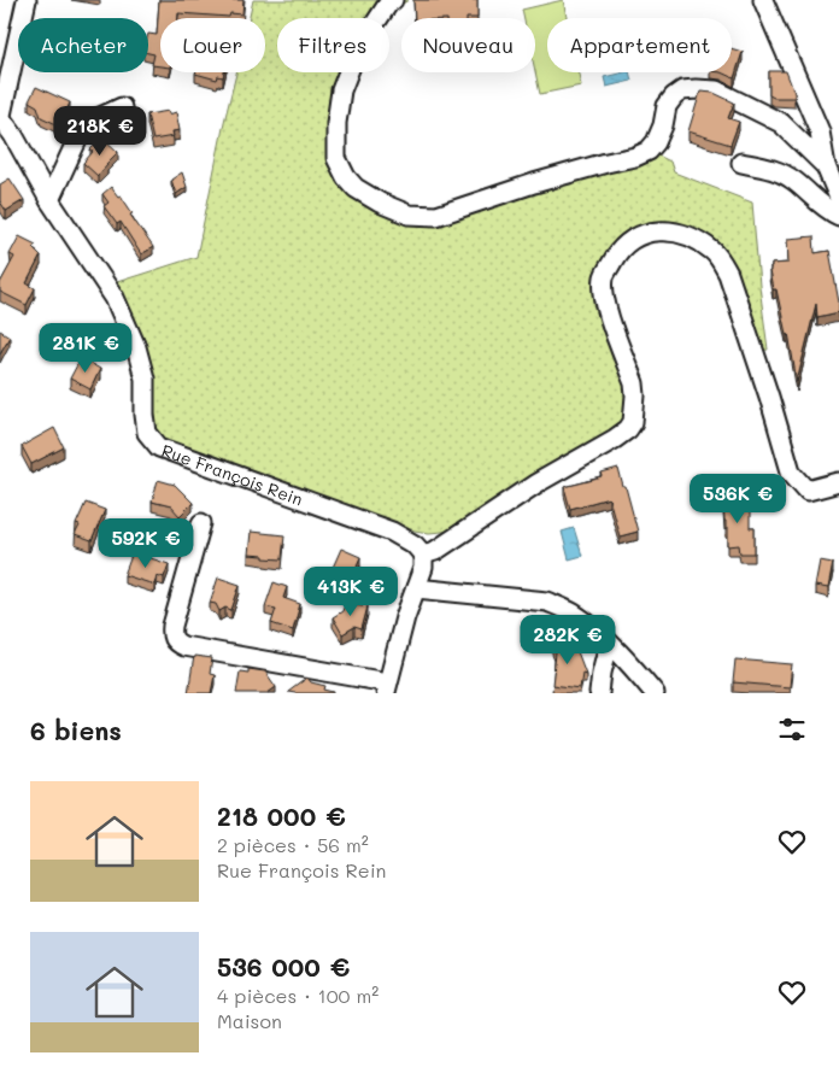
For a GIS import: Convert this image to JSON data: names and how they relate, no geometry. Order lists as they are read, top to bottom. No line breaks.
{"streets":{"street":["Rue François Rein"]},"page":{"chip":["Acheter","Louer","Filtres","Nouveau","Appartement"],"price":["218K €","281K €","536K €","592K €","413K €","282K €"],"heading":"6 biens","list":[{"name":"218 000 €","note":"2 pièces · 56 m² · Rue François Rein"},{"name":"536 000 €","note":"4 pièces · 100 m² · Maison"}]}}
